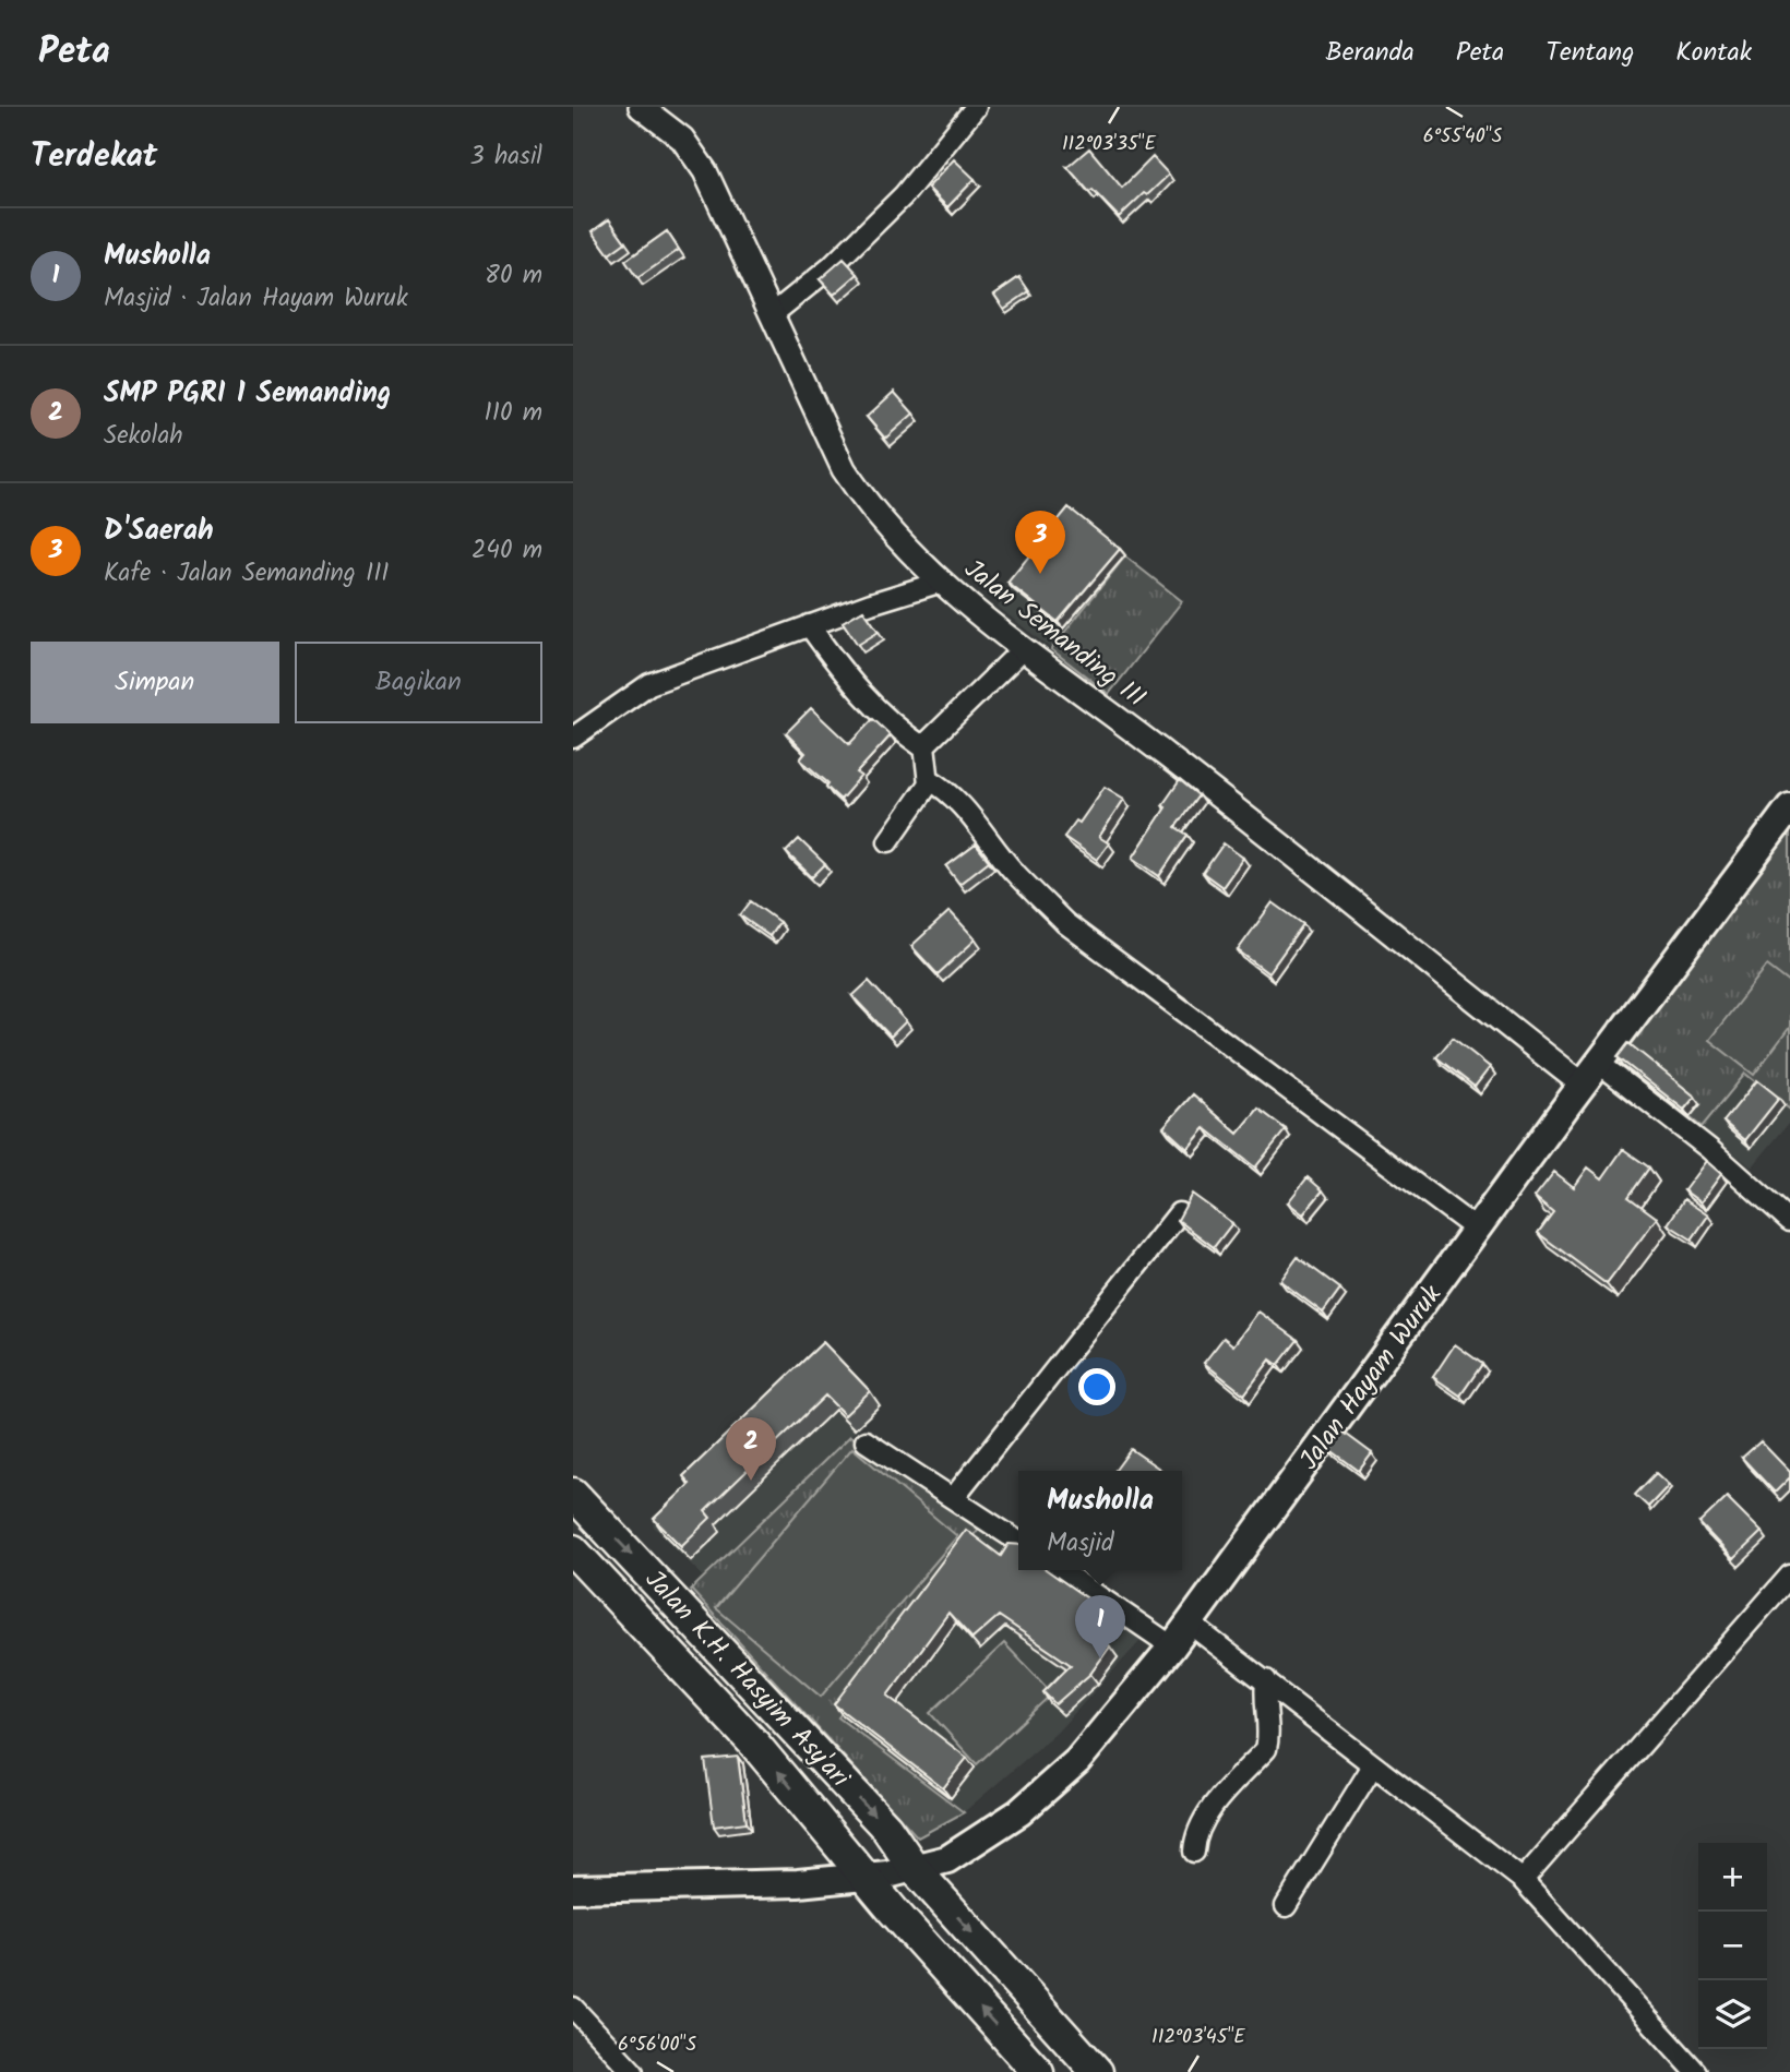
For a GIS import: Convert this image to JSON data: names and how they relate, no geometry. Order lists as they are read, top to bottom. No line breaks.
{"streets":{"highway":["Jalan K.H. Hasyim Asy'ari"],"main road":["Jalan Hayam Wuruk"],"street":["Jalan Semanding III"]},"crossings":[["Jalan Semanding III","Jalan Hayam Wuruk"],["Jalan Hayam Wuruk","Jalan K.H. Hasyim Asy'ari"]],"page":{"header":"Peta","nav":["Beranda","Peta","Tentang","Kontak"],"heading":["Terdekat","3 hasil"],"list":[{"mark":"1","name":"Musholla","note":"Masjid · Jalan Hayam Wuruk","value":"80 m"},{"mark":"2","name":"SMP PGRI 1 Semanding","note":"Sekolah","value":"110 m"},{"mark":"3","name":"D'Saerah","note":"Kafe · Jalan Semanding III","value":"240 m"}],"pins":["3","2","1"],"buttons":["Simpan","Bagikan"],"popup":["Musholla","Masjid"],"map_buttons":["+","−"]},"coordinates":["6°55'40\"S","112°03'35\"E","112°03'45\"E","6°56'00\"S"]}
